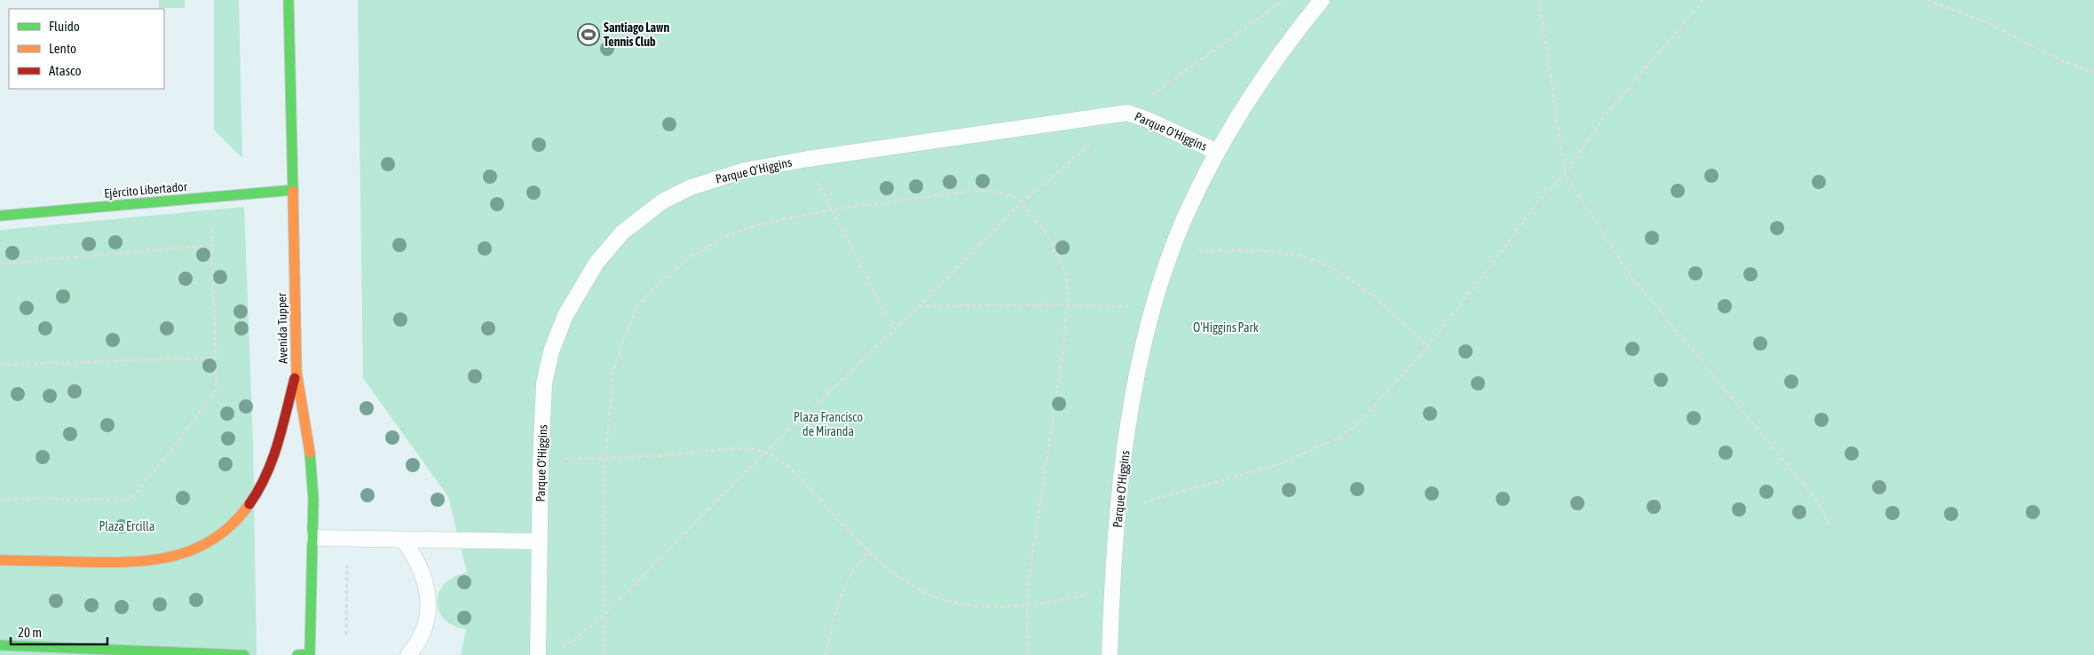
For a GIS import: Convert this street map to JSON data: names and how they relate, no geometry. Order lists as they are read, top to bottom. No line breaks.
{"streets":{"main road":["Ejército Libertador","Avenida Tupper"],"lane":["Parque O'Higgins"]},"crossings":[["Ejército Libertador","Avenida Tupper"]],"parks":["O'Higgins Park","Plaza Francisco de Miranda","Plaza Ercilla"],"places":{"sports":["Santiago Lawn Tennis Club"]},"legend":["Fluido","Lento","Atasco"],"scale_bar":"20 m"}
